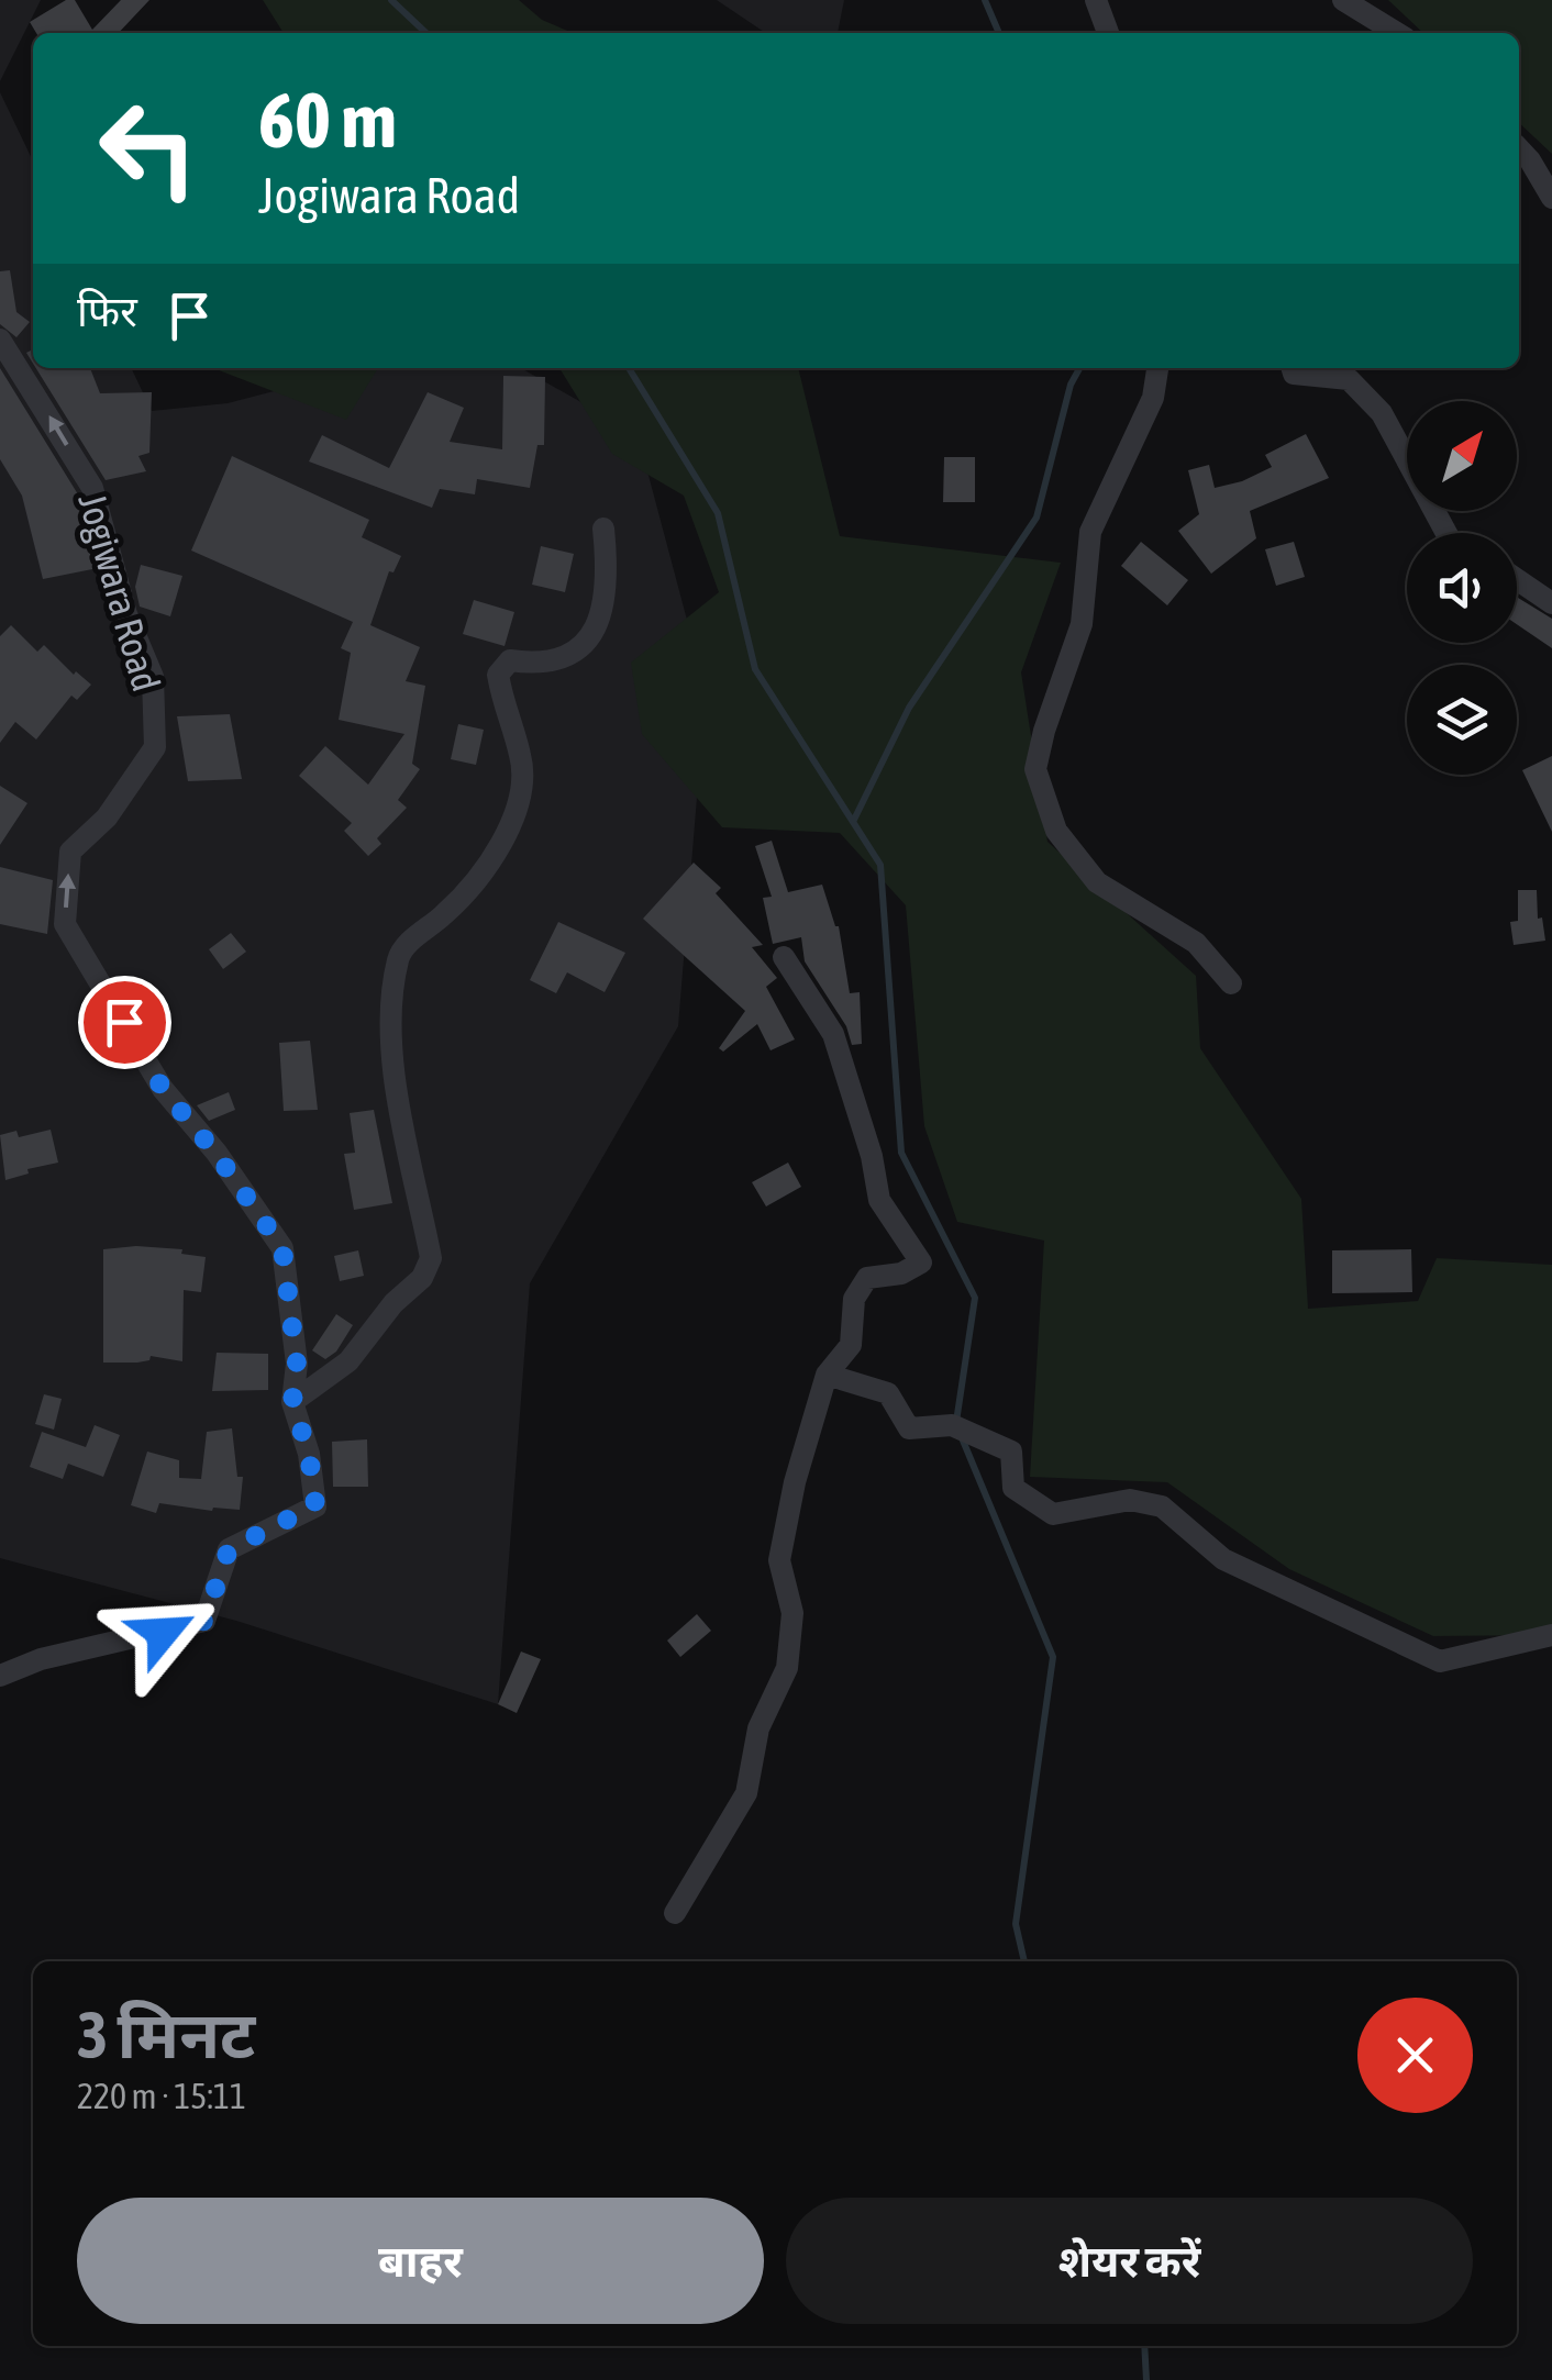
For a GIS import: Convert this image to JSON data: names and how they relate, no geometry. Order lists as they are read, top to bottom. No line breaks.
{"streets":{"street":["Jogiwara Road"]},"one_way":["Jogiwara Road"],"north":"top right","page":{"turn":["60 m","Jogiwara Road"],"then":"फिर","heading":["3 मिनट","220 m · 15:11"],"buttons":["बाहर","शेयर करें"]}}
